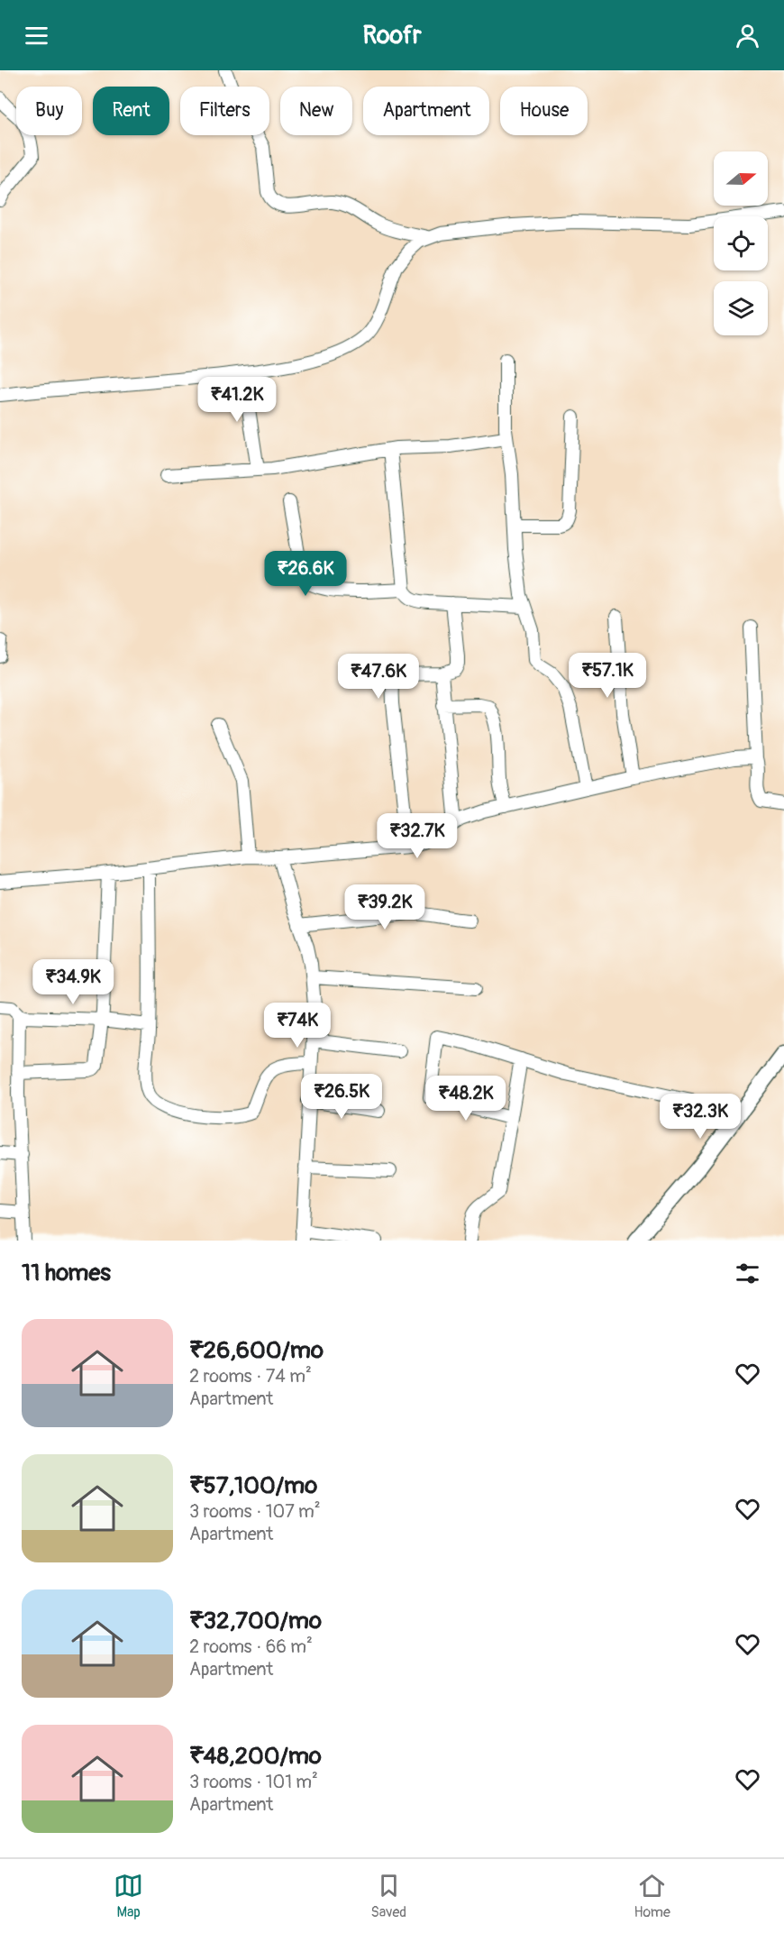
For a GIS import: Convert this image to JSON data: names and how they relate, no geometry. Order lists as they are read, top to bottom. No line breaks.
{"north":"right","page":{"header":"Roofr","chip":["Buy","Rent","Filters","New","Apartment","House"],"price":["₹41.2K","₹26.6K","₹57.1K","₹47.6K","₹32.7K","₹39.2K","₹34.9K","₹74K","₹26.5K","₹48.2K","₹32.3K"],"heading":"11 homes","list":[{"name":"₹26,600/mo","note":"2 rooms · 74 m² · Apartment"},{"name":"₹57,100/mo","note":"3 rooms · 107 m² · Apartment"},{"name":"₹32,700/mo","note":"2 rooms · 66 m² · Apartment"},{"name":"₹48,200/mo","note":"3 rooms · 101 m² · Apartment"}],"tabs":["Map","Saved","Home"]}}
